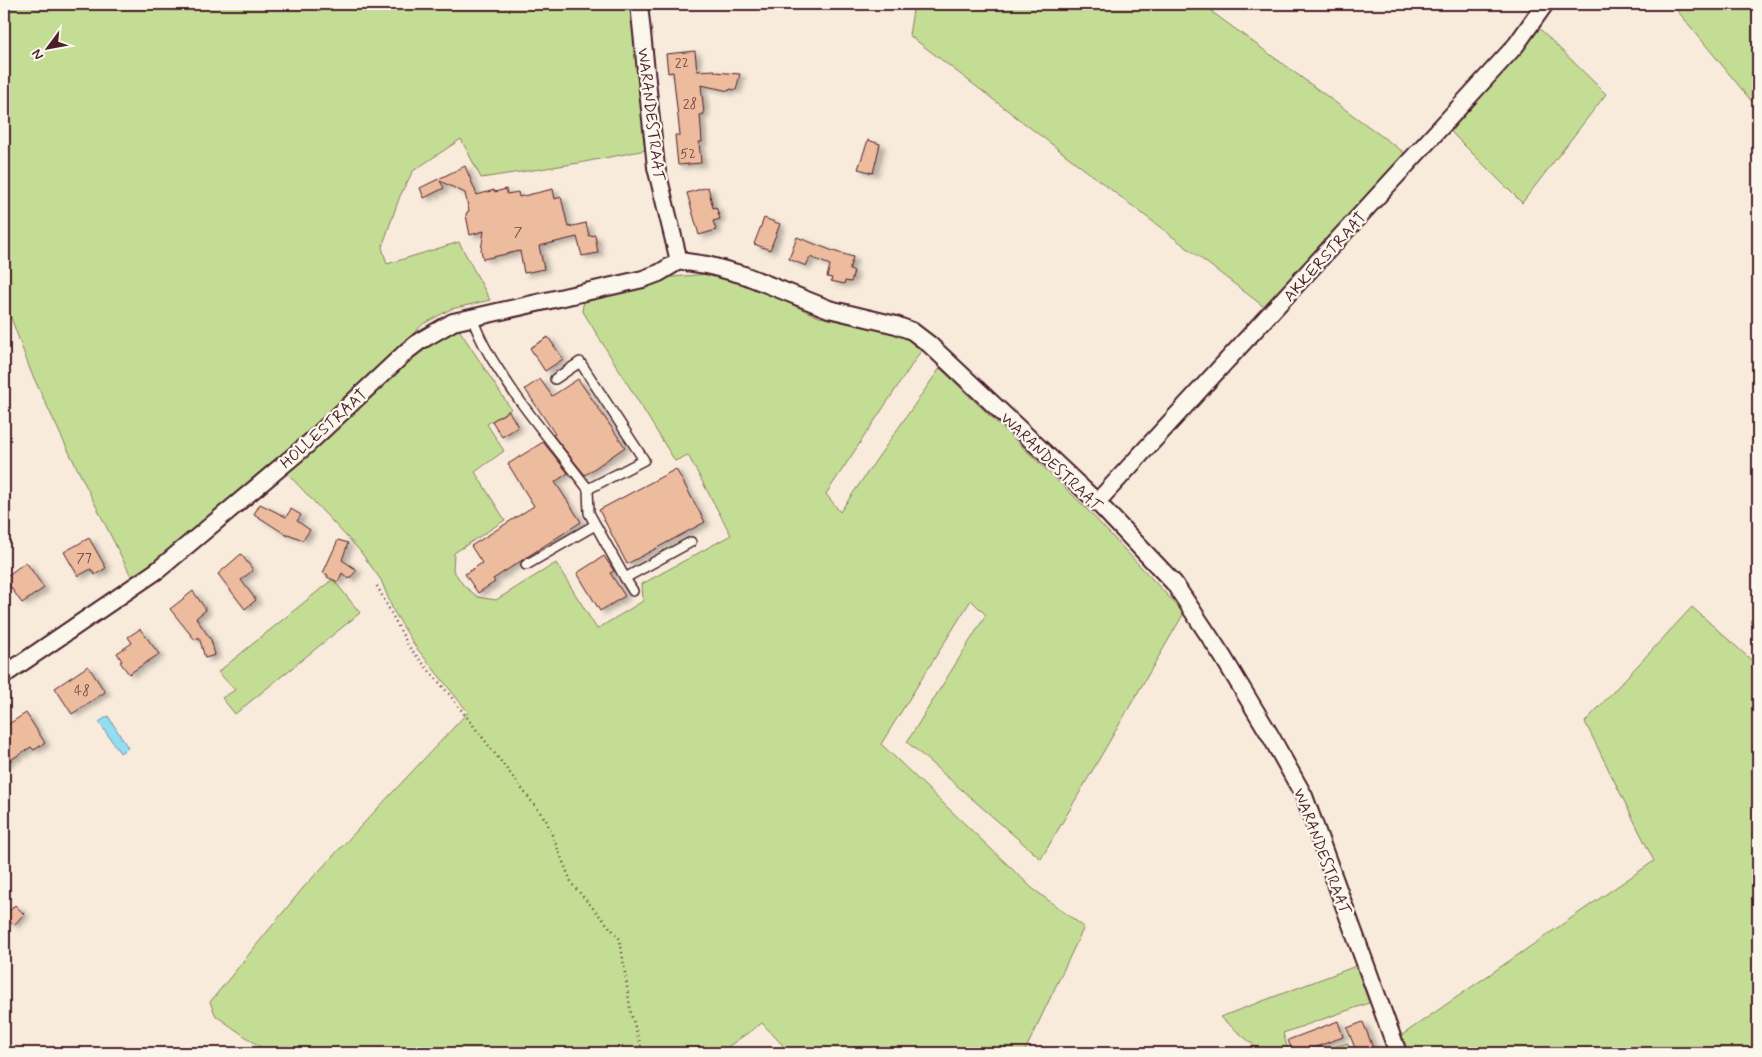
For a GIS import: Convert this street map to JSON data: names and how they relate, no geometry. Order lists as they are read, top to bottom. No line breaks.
{"streets":{"street":["WARANDESTRAAT","AKKERSTRAAT","HOLLESTRAAT"]},"crossings":[["WARANDESTRAAT","AKKERSTRAAT"],["WARANDESTRAAT","HOLLESTRAAT"]],"house_numbers":["22","28","52","7","77","48"],"north":"bottom left"}
